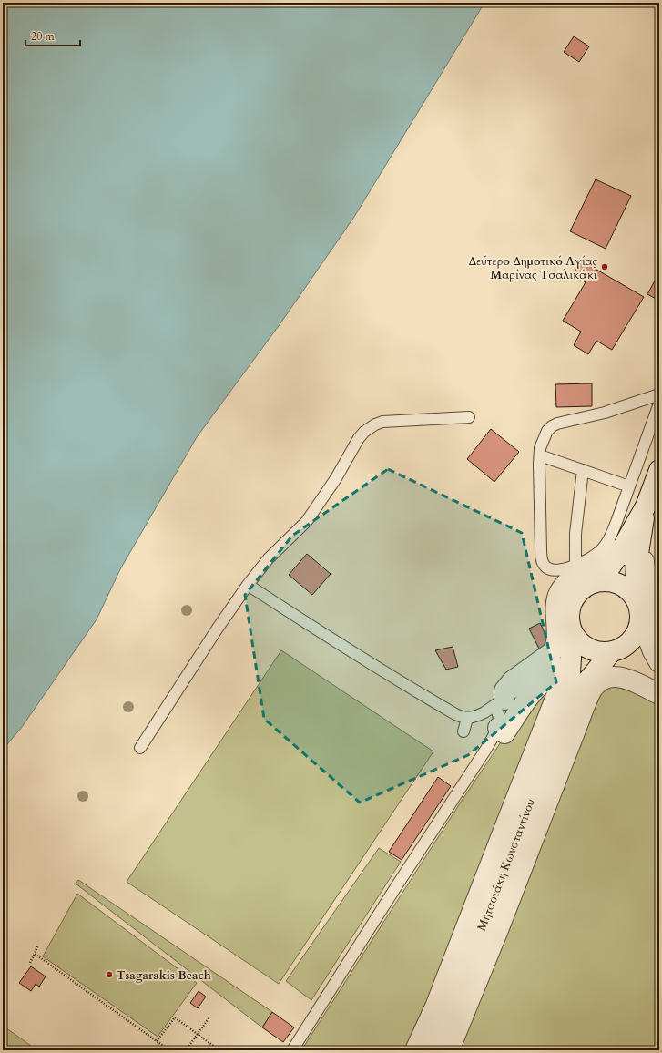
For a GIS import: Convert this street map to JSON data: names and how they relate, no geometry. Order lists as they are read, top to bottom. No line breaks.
{"streets":{"street":["Μητσοτάκη Κωνσταντίνου"]},"places":["Δεύτερο Δημοτικό Αγίας Μαρίνας Τσαλικάκι","Tsagarakis Beach"],"scale_bar":"20 m"}
